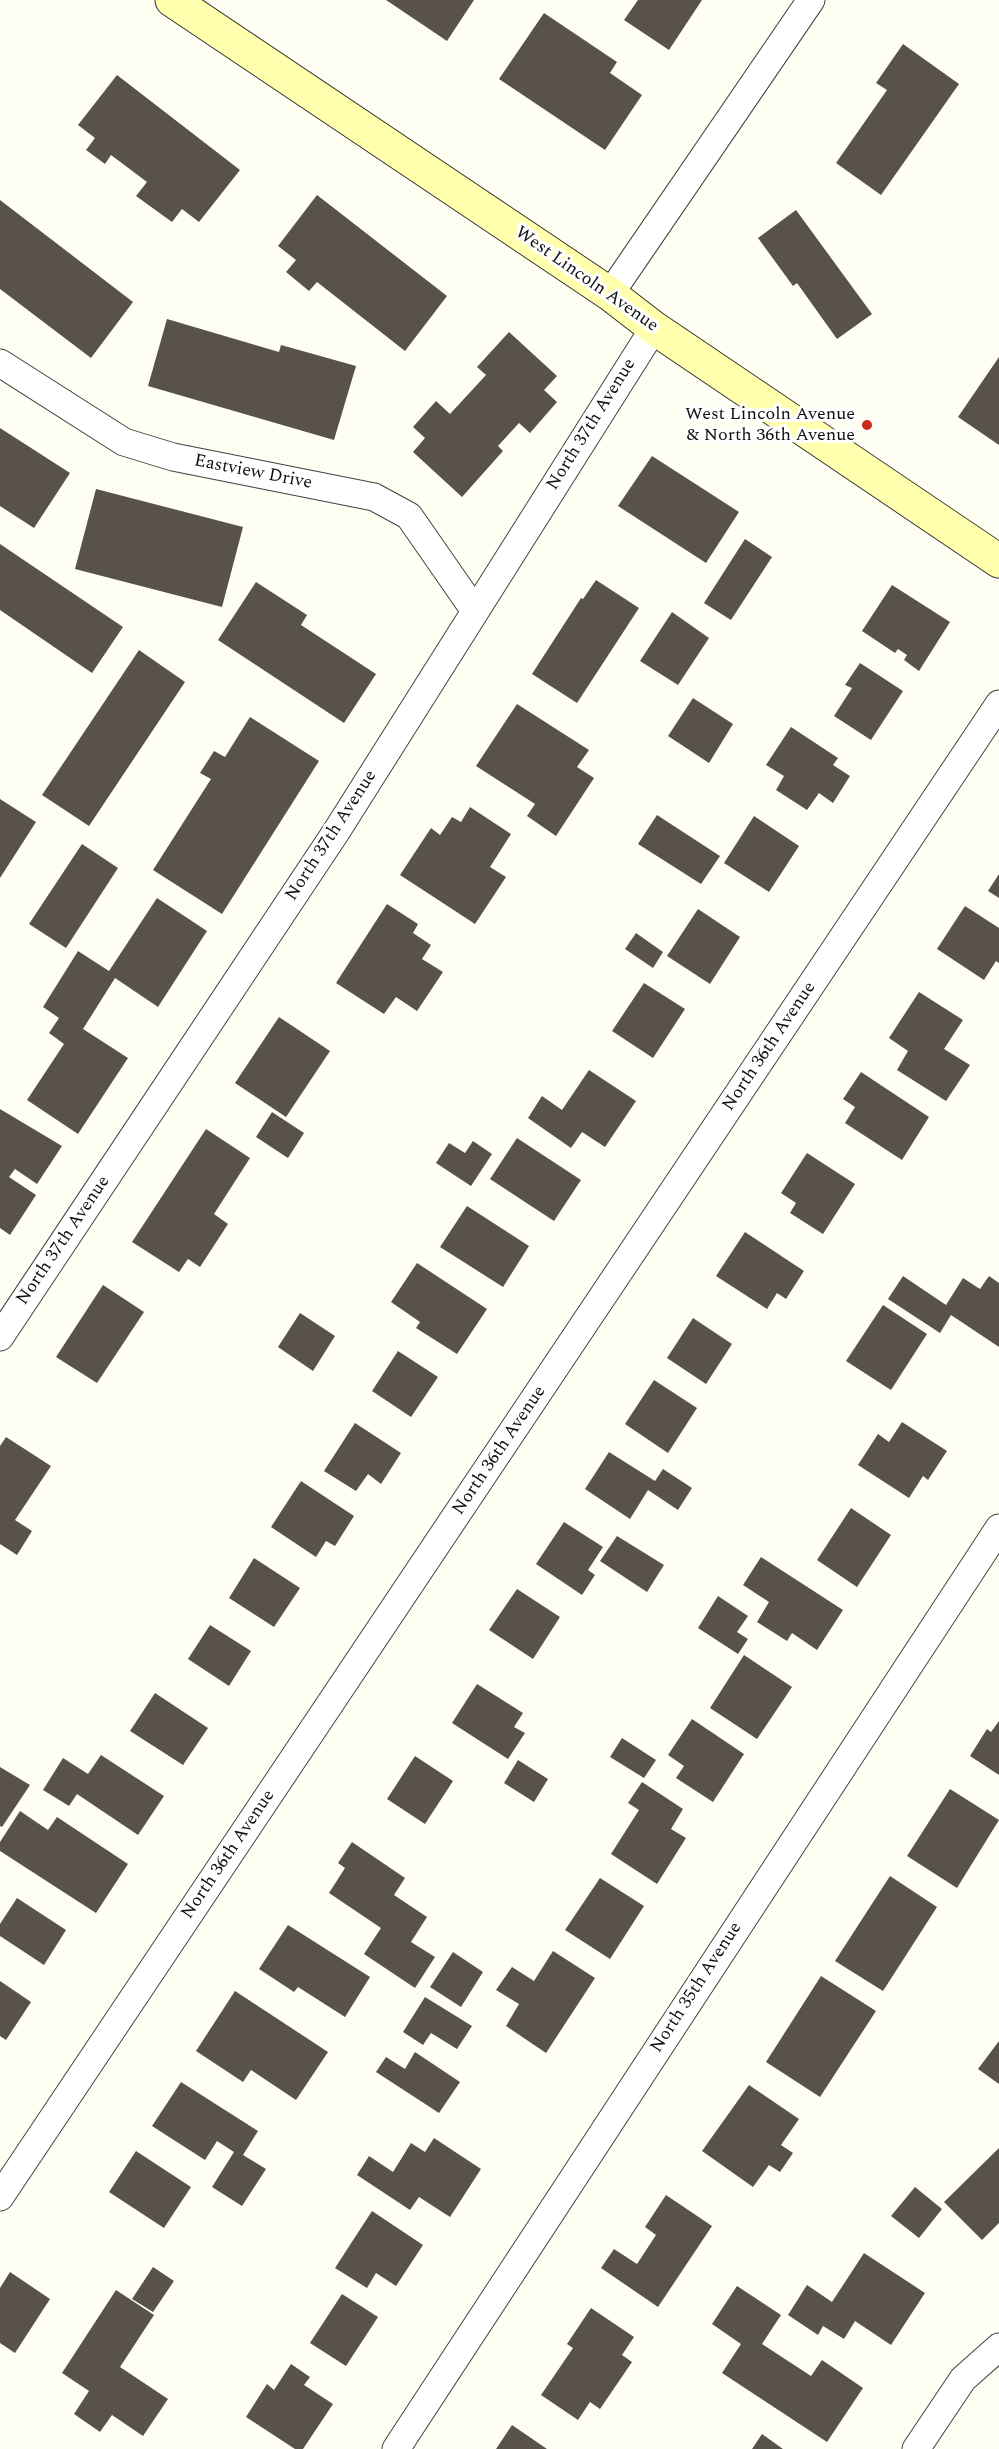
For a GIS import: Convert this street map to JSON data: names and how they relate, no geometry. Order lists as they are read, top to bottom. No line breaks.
{"streets":{"street":["West Lincoln Avenue","North 37th Avenue","Eastview Drive","North 36th Avenue","North 35th Avenue"]},"crossings":[["West Lincoln Avenue","North 37th Avenue"],["North 37th Avenue","Eastview Drive"]],"places":["West Lincoln Avenue & North 36th Avenue"]}
